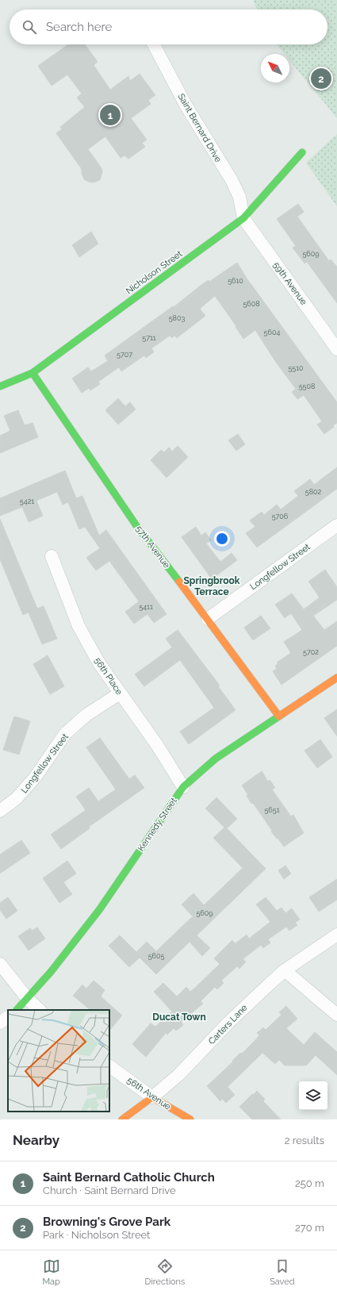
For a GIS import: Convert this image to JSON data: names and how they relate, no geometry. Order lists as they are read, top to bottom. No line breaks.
{"streets":{"street":["Saint Bernard Drive","Nicholson Street","59th Avenue","57th Avenue","Longfellow Street","56th Place","Kennedy Street","Carters Lane","56th Avenue"]},"crossings":[["Saint Bernard Drive","Nicholson Street"],["Saint Bernard Drive","59th Avenue"],["Nicholson Street","59th Avenue"],["Nicholson Street","57th Avenue"],["57th Avenue","Longfellow Street"],["57th Avenue","Kennedy Street"],["Longfellow Street","56th Place"],["56th Place","Kennedy Street"],["Carters Lane","56th Avenue"]],"districts":["Springbrook Terrace","Ducat Town"],"house_numbers":["5609","5610","5608","5803","5604","5711","5707","5510","5508","5802","5421","5706","5411","5702","5651","5609","5605"],"north":"top left","page":{"search":"Search here","pins":["2","1"],"heading":["Nearby","2 results"],"list":[{"mark":"1","name":"Saint Bernard Catholic Church","note":"Church · Saint Bernard Drive","value":"250 m"},{"mark":"2","name":"Browning's Grove Park","note":"Park · Nicholson Street","value":"270 m"}],"nav":["Map","Directions","Saved"]}}
